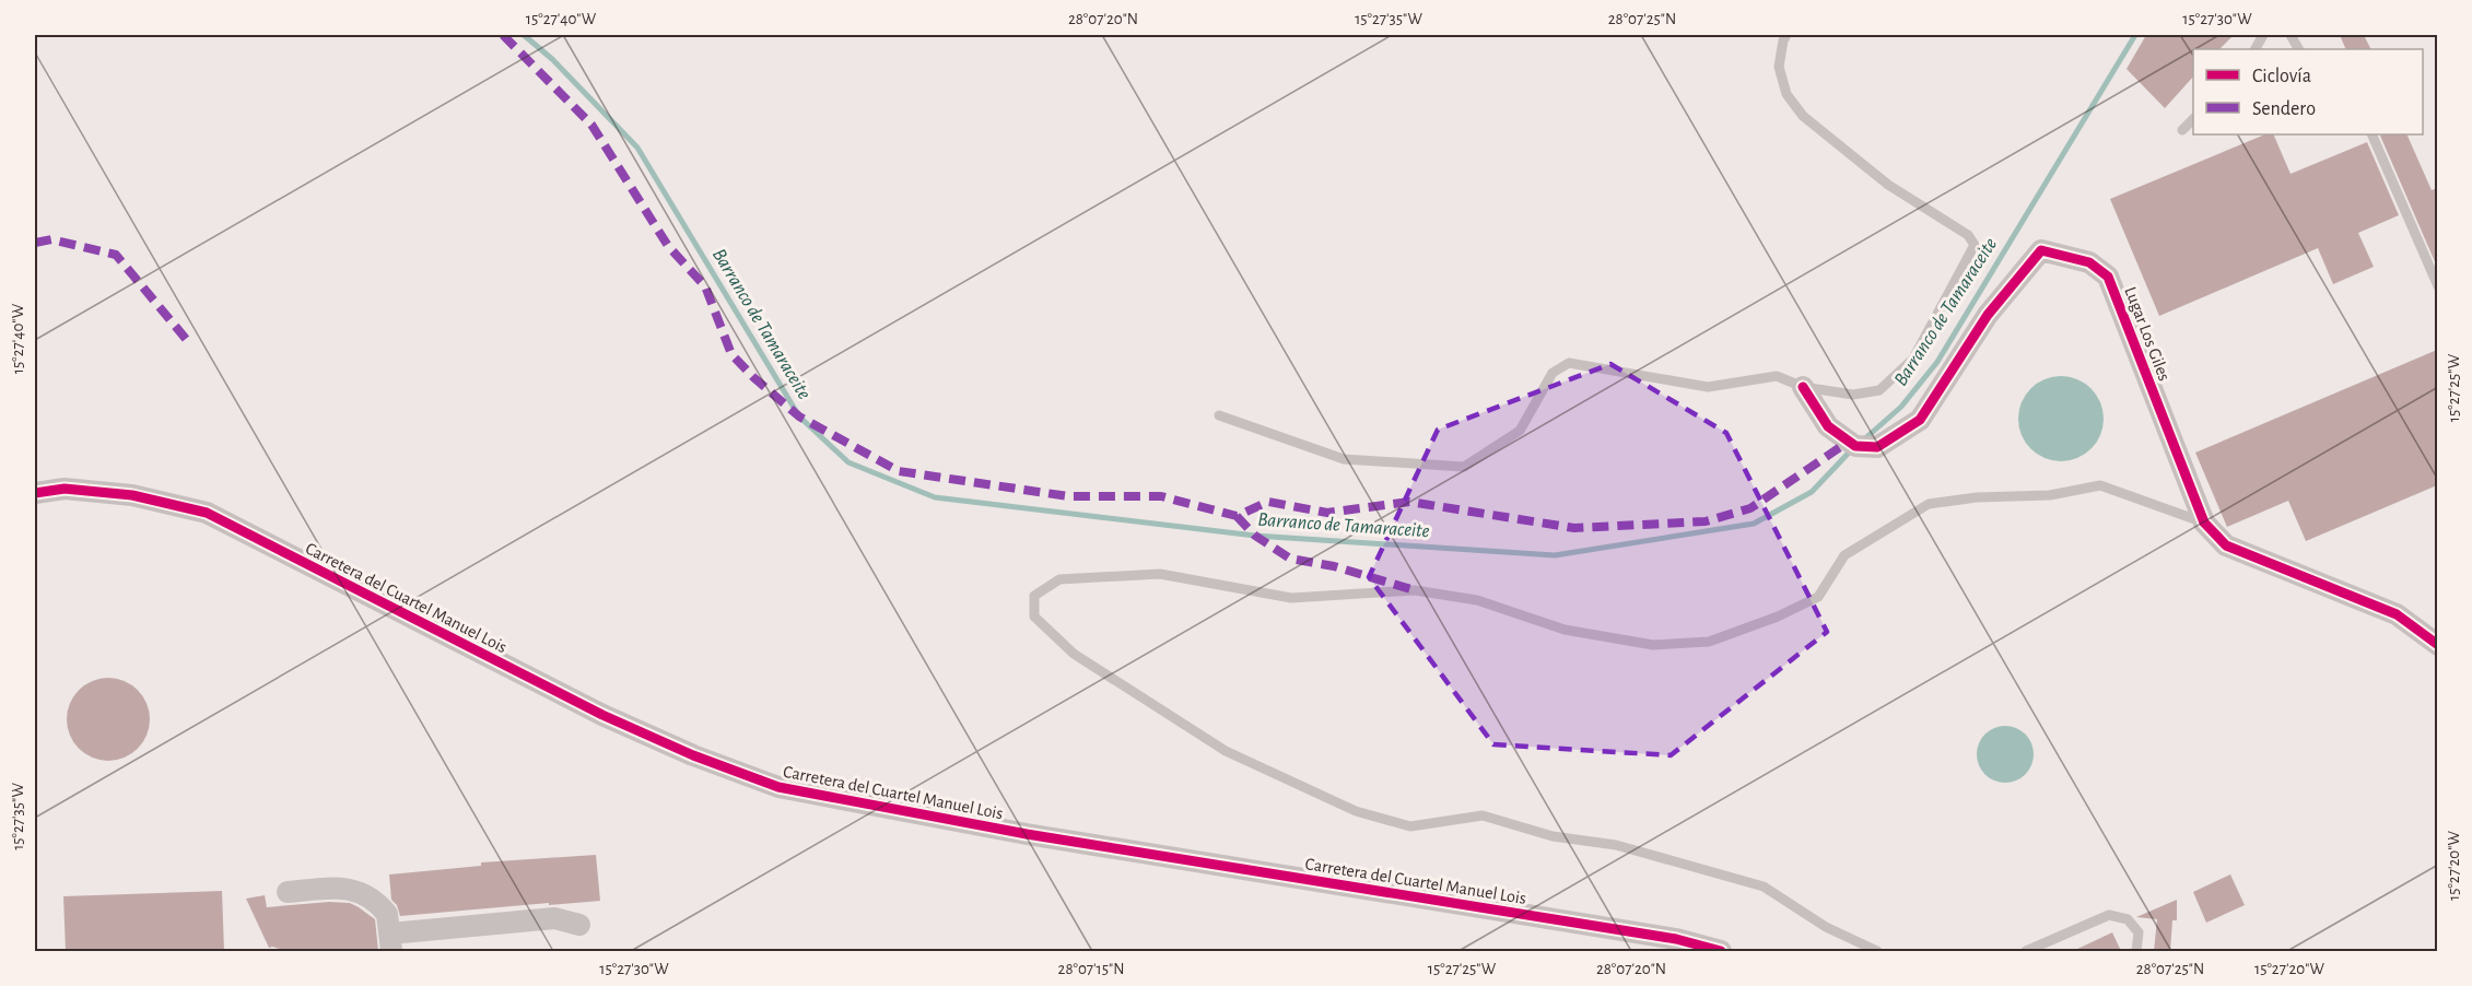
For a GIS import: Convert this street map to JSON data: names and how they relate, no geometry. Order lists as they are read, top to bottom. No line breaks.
{"streets":{"street":["Lugar Los Giles","Carretera del Cuartel Manuel Lois"]},"water":["Barranco de Tamaraceite"],"legend":["Ciclovía","Sendero"],"coordinates":["15°27'40\"W","28°07'20\"N","15°27'35\"W","28°07'25\"N","15°27'30\"W","15°27'25\"W","15°27'20\"W","28°07'15\"N"]}
